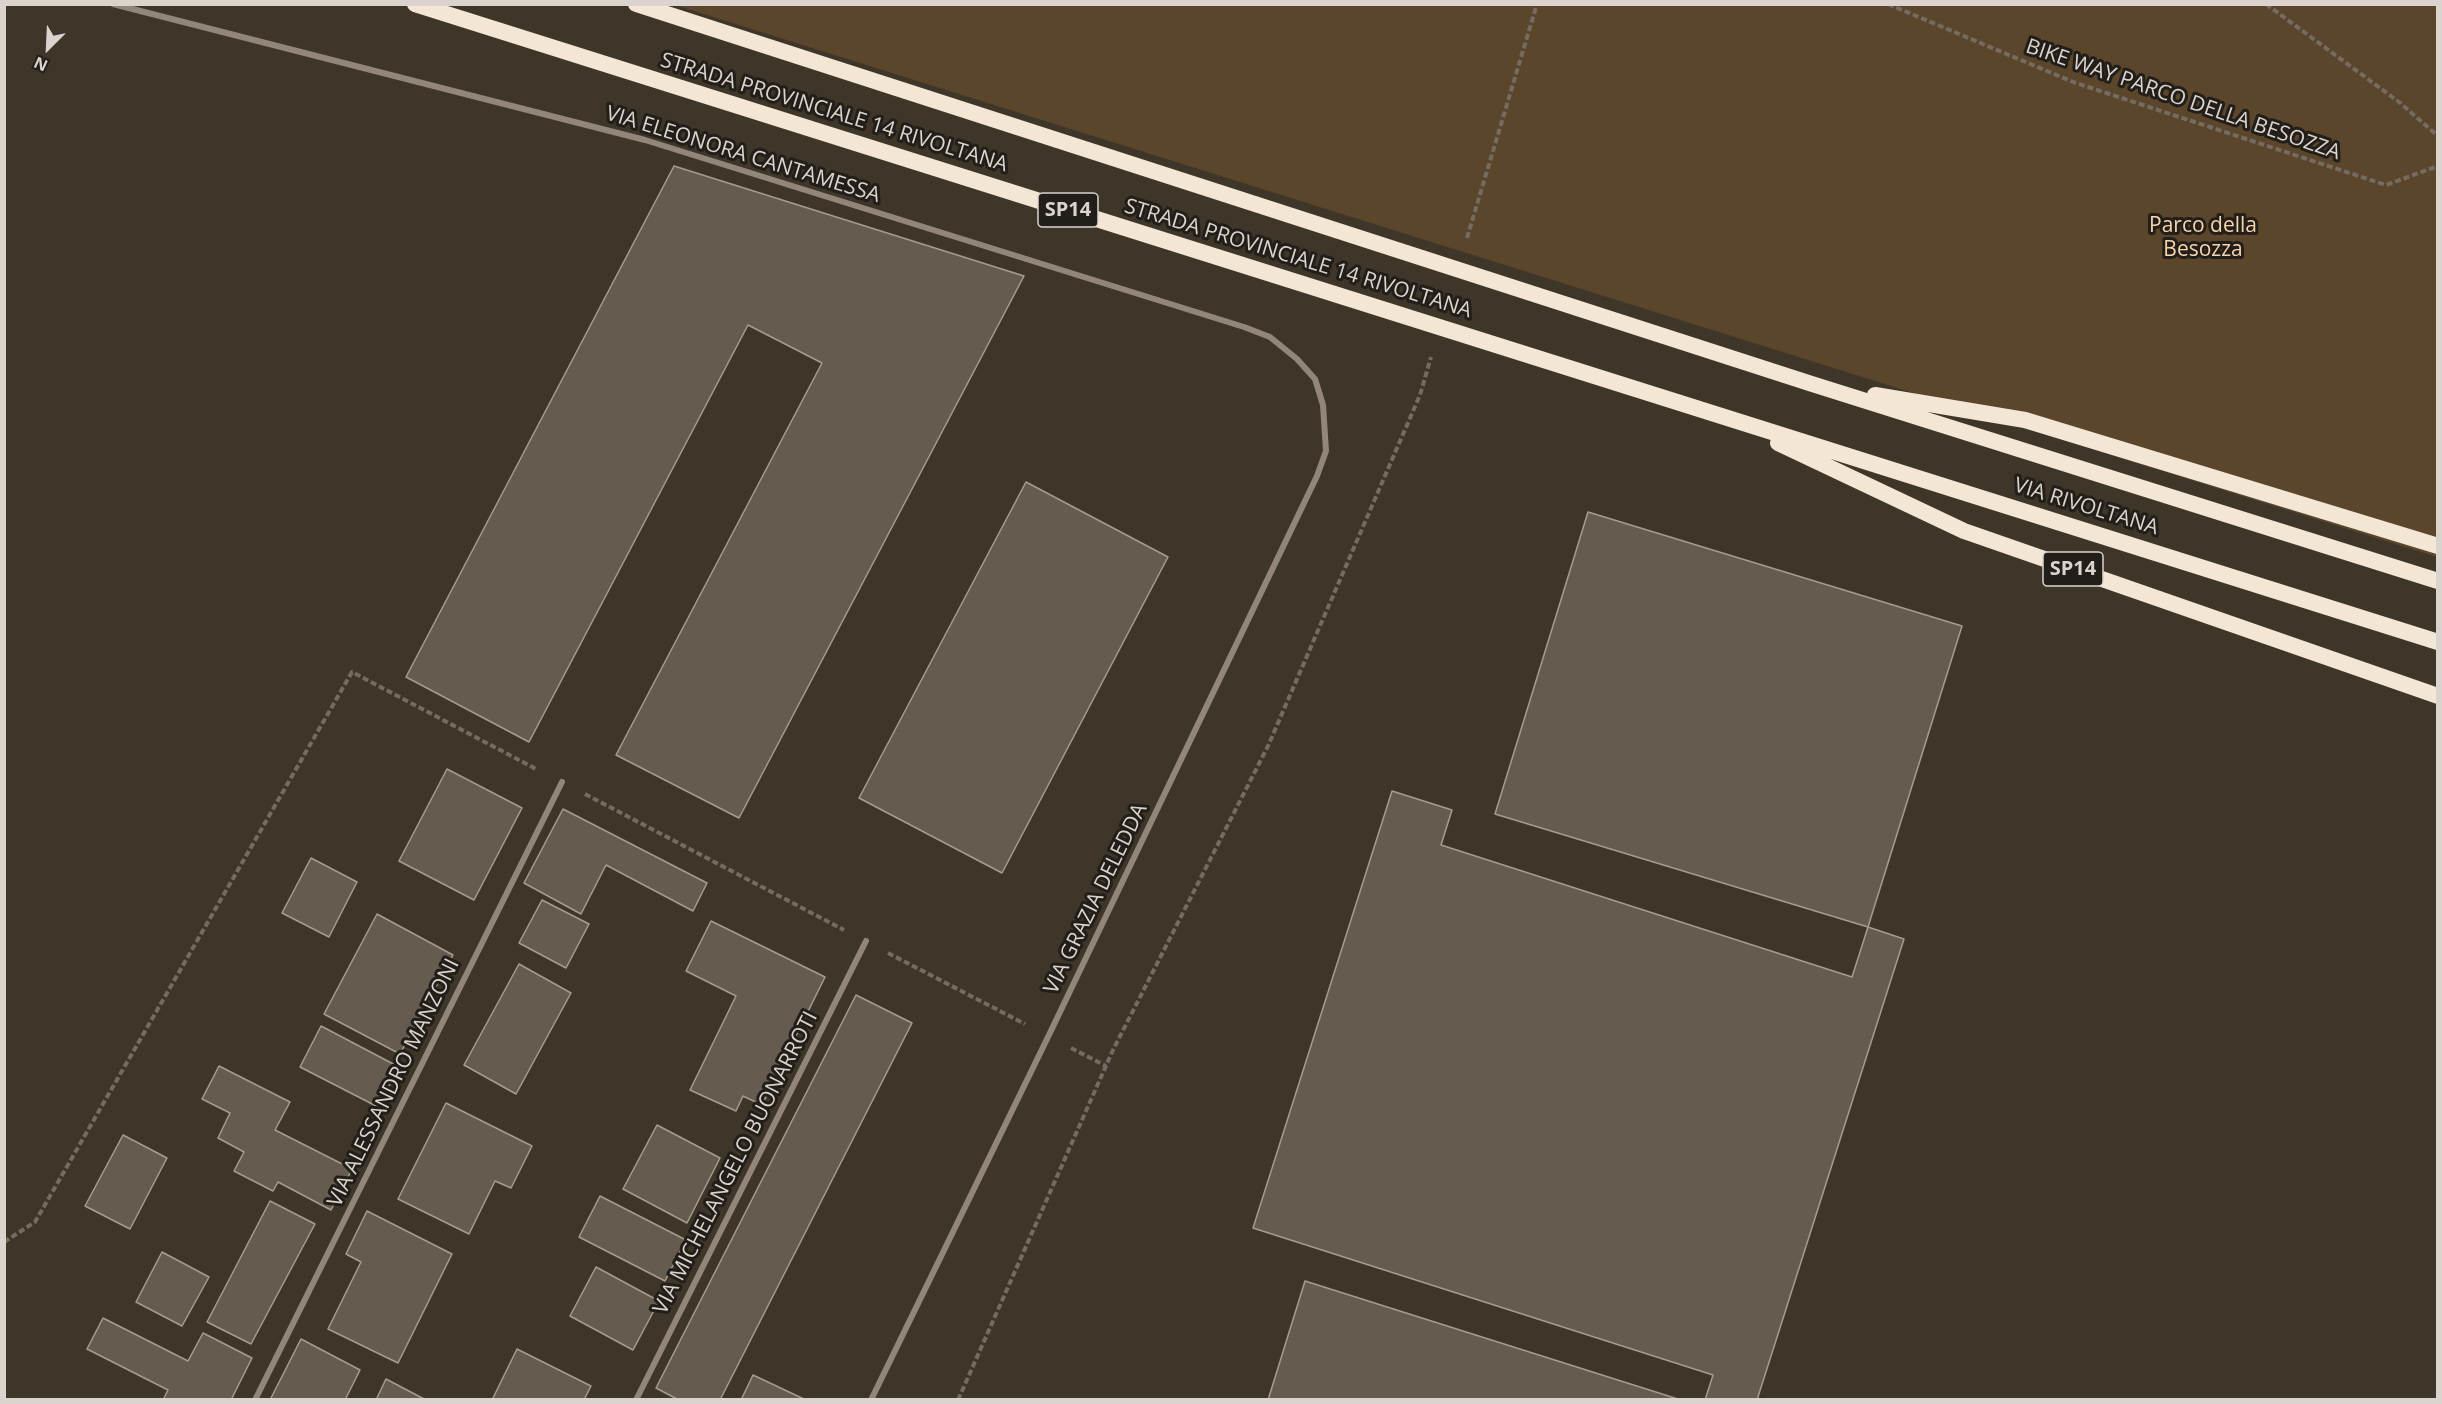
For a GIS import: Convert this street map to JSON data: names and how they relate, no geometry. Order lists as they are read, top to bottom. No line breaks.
{"streets":{"highway":["STRADA PROVINCIALE 14 RIVOLTANA","SP14","VIA RIVOLTANA"],"street":["VIA ELEONORA CANTAMESSA","VIA GRAZIA DELEDDA","VIA ALESSANDRO MANZONI","VIA MICHELANGELO BUONARROTI"],"path":["BIKE WAY PARCO DELLA BESOZZA"]},"crossings":[["STRADA PROVINCIALE 14 RIVOLTANA","SP14"],["STRADA PROVINCIALE 14 RIVOLTANA","VIA RIVOLTANA"],["VIA ELEONORA CANTAMESSA","VIA GRAZIA DELEDDA"],["SP14","VIA RIVOLTANA"]],"parks":["Parco della Besozza"],"north":"bottom left"}
